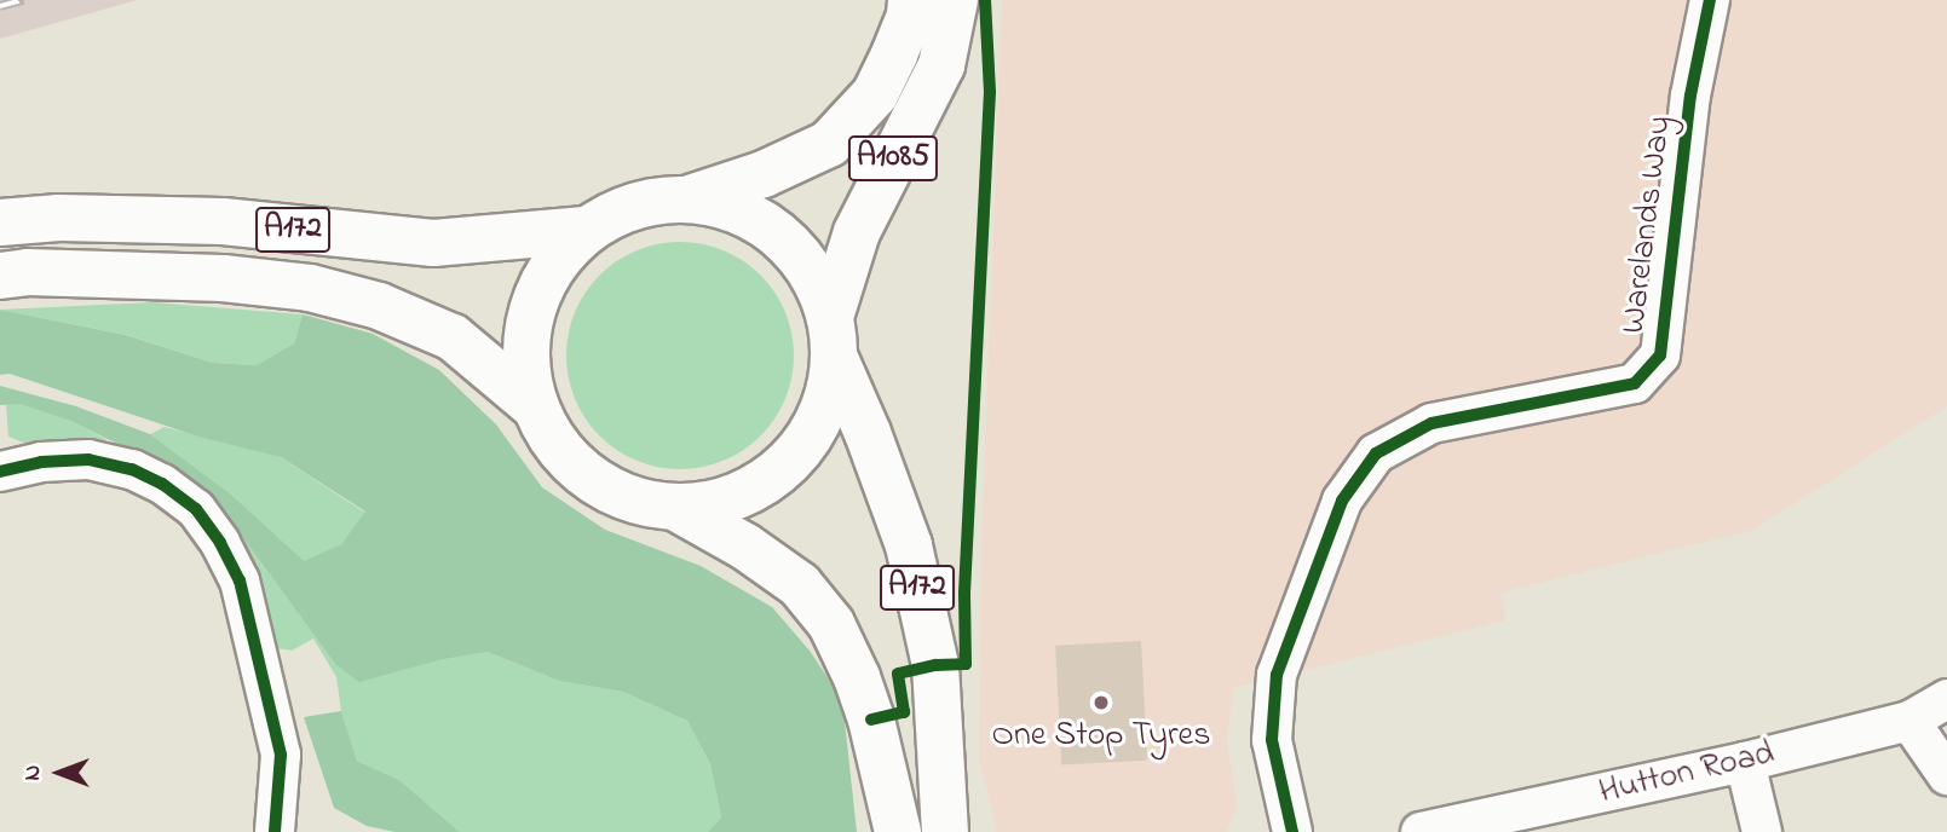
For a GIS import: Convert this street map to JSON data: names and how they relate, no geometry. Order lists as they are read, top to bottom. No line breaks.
{"streets":{"main road":["A1085","A172"],"street":["Warelands Way","Hutton Road"]},"crossings":[["A1085","A172"]],"places":["One Stop Tyres"],"north":"left"}
